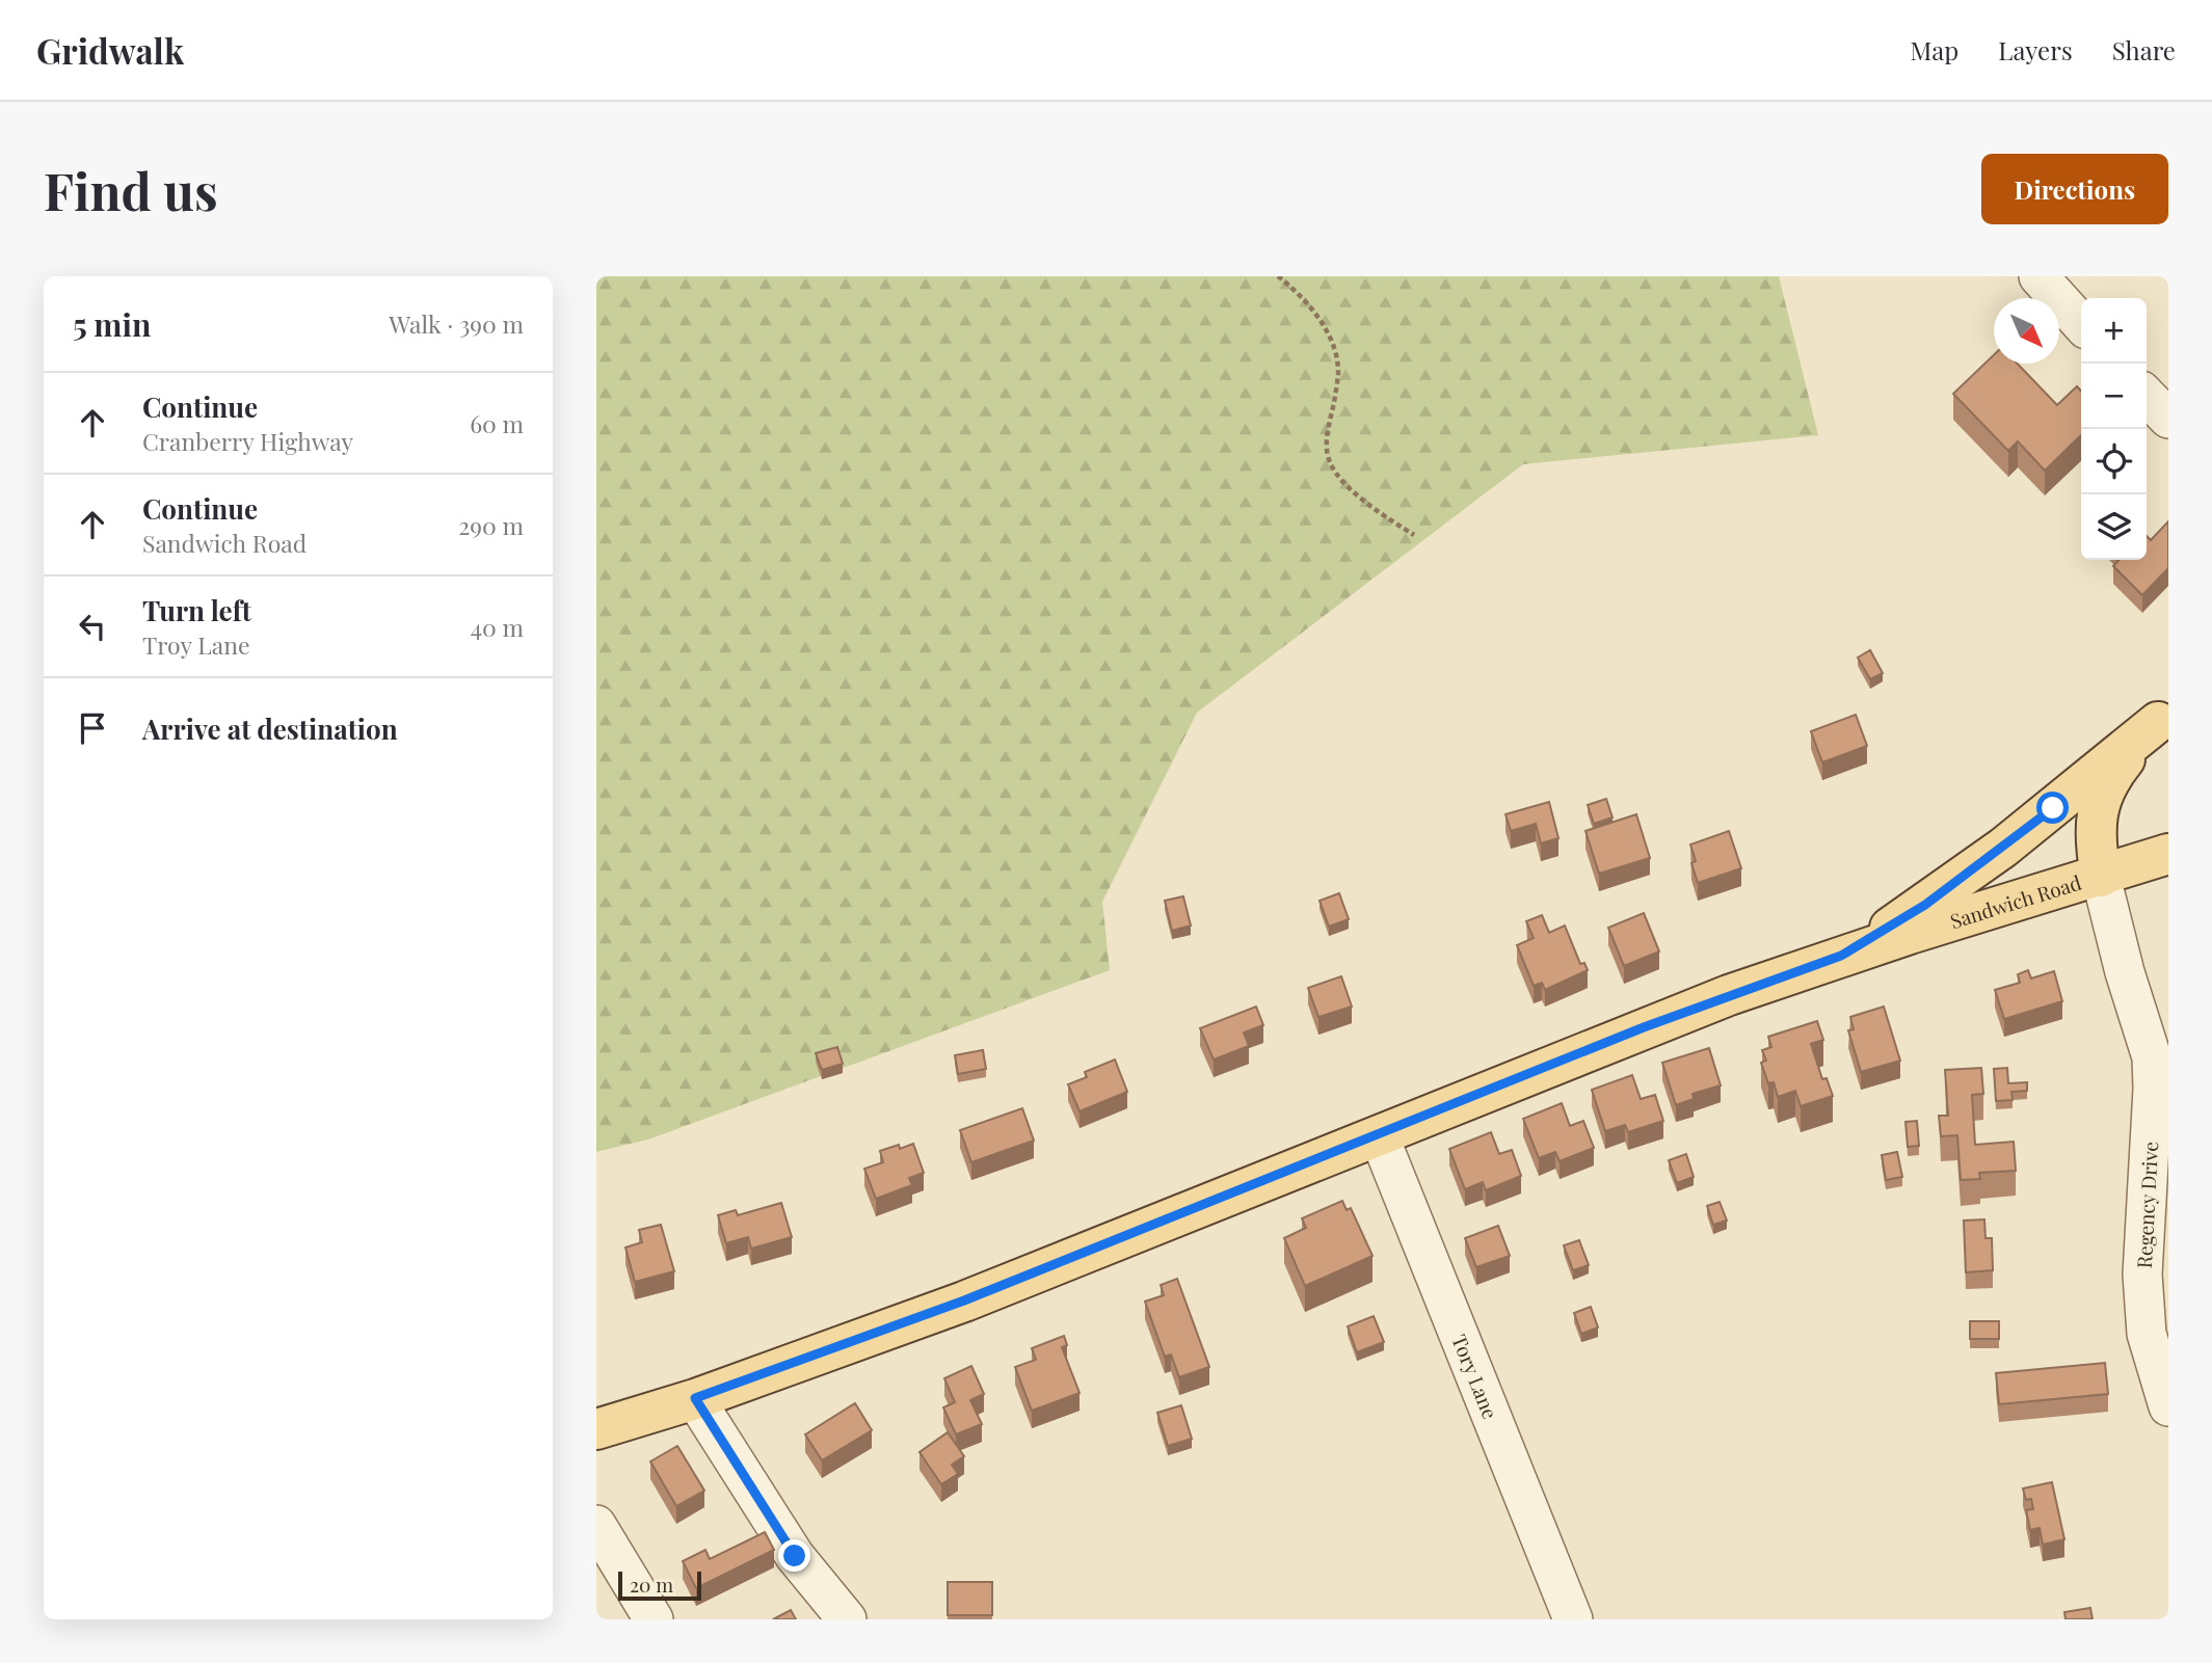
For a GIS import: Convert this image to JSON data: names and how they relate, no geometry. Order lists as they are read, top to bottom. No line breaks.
{"streets":{"main road":["Sandwich Road"],"street":["Regency Drive","Tory Lane"]},"crossings":[["Sandwich Road","Regency Drive"],["Sandwich Road","Tory Lane"]],"scale_bar":"20 m","north":"bottom right","page":{"header":"Gridwalk","nav":["Map","Layers","Share"],"buttons":"Directions","title":"Find us","heading":["5 min","Walk · 390 m"],"map_buttons":["+","−"],"list":[["Continue","Cranberry Highway","60 m"],["Continue","Sandwich Road","290 m"],["Turn left","Troy Lane","40 m"],"Arrive at destination"],"scale":"20 m"}}
